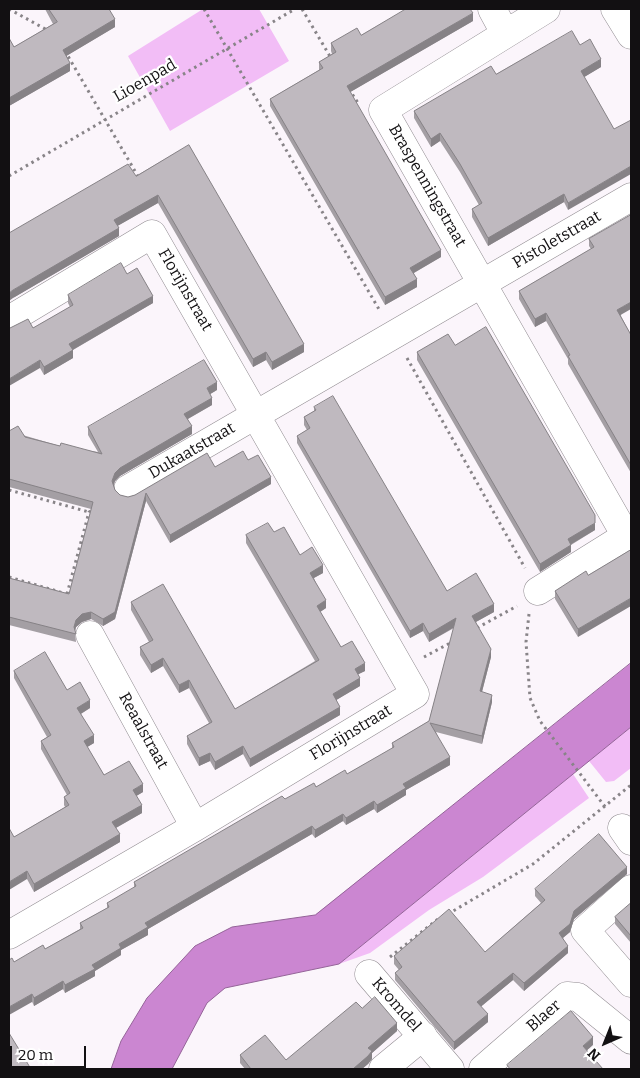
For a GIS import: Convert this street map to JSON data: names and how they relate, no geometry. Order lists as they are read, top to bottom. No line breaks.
{"streets":{"street":["Braspenningstraat","Pistoletstraat","Florijnstraat","Dukaatstraat","Reaalstraat","Kromdel","Blaer"],"path":["Lioenpad"]},"crossings":[["Braspenningstraat","Pistoletstraat"],["Florijnstraat","Dukaatstraat"],["Florijnstraat","Reaalstraat"]],"scale_bar":"20 m","north":"bottom left"}
